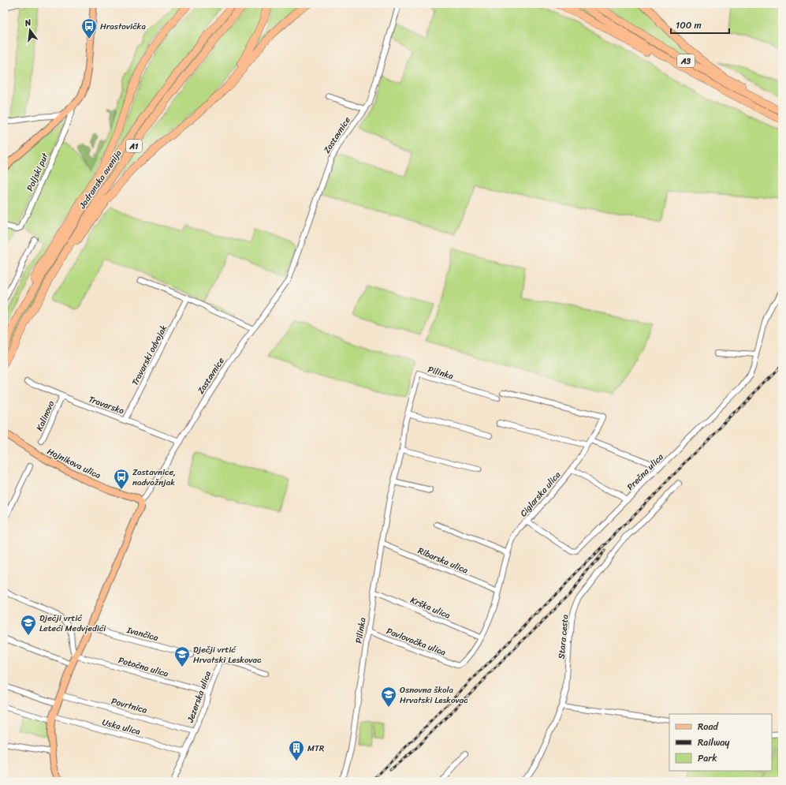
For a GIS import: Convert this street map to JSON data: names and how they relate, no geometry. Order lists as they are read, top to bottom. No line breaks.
{"streets":{"highway":["A3","A1","Jadranska avenija"],"main road":["Zastavnice","Hojnikova ulica"],"street":["Poljski put","Travarski odvojak","Pilinka","Travarsko","Kalinovo","Prečna ulica","Ciglarska ulica","Ribarska ulica","Krška ulica","Ivančica","Stara cesta","Pavlovačka ulica","Potočna ulica","Jezerska ulica","Povrtnica","Uska ulica"]},"crossings":[["Zastavnice","Travarsko"],["Zastavnice","Hojnikova ulica"],["Zastavnice","Ivančica"],["Zastavnice","Potočna ulica"],["Zastavnice","Povrtnica"],["Zastavnice","Uska ulica"],["Travarski odvojak","Travarsko"],["Pilinka","Ribarska ulica"],["Pilinka","Krška ulica"],["Pilinka","Pavlovačka ulica"],["Travarsko","Kalinovo"],["Prečna ulica","Ciglarska ulica"],["Ciglarska ulica","Ribarska ulica"],["Ciglarska ulica","Krška ulica"],["Ciglarska ulica","Pavlovačka ulica"],["Potočna ulica","Jezerska ulica"],["Jezerska ulica","Povrtnica"],["Jezerska ulica","Uska ulica"]],"places":{"bus stop":["Hrastovička","Zastavnice, nadvožnjak"],"school or university":["Dječji vrtić Leteći Medvjedići","Dječji vrtić Hrvatski Leskovac","Osnovna škola Hrvatski Leskovac"],"building":["MTR"]},"legend":["Road","Railway","Park"],"scale_bar":"100 m","north":"top"}
